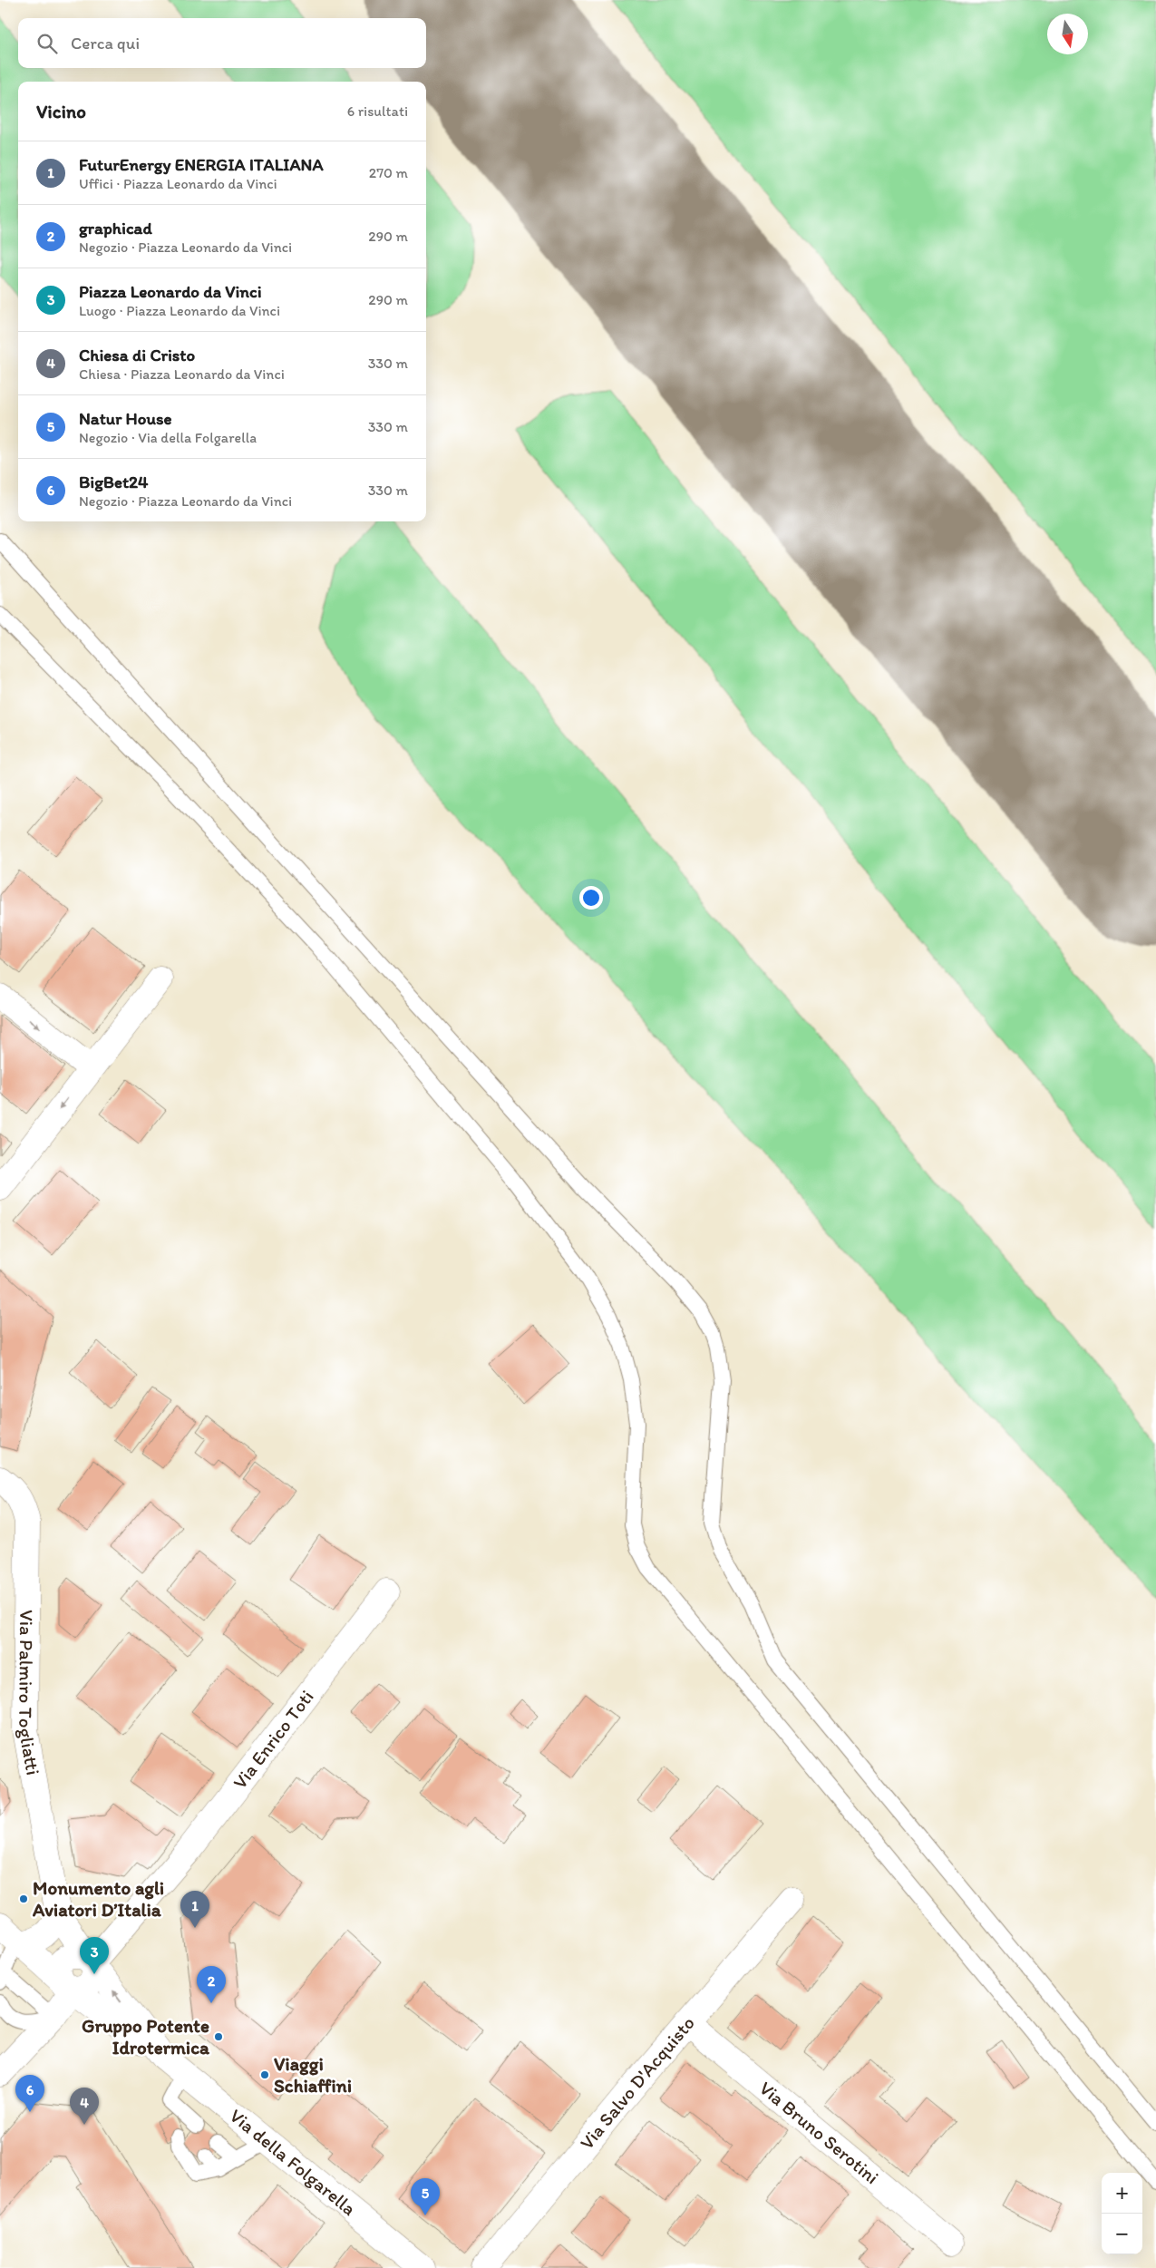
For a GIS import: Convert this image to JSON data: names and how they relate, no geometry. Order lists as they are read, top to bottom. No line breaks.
{"streets":{"street":["Via Palmiro Togliatti","Via Enrico Toti","Via Salvo D'Acquisto","Via Bruno Serotini","Via della Folgarella"]},"crossings":[["Via Salvo D'Acquisto","Via Bruno Serotini"]],"places":["Monumento agli Aviatori D’Italia","Gruppo Potente Idrotermica","Viaggi Schiaffini"],"north":"bottom","page":{"search":"Cerca qui","heading":["Vicino","6 risultati"],"list":[{"mark":"1","name":"FuturEnergy ENERGIA ITALIANA","note":"Uffici · Piazza Leonardo da Vinci","value":"270 m"},{"mark":"2","name":"graphicad","note":"Negozio · Piazza Leonardo da Vinci","value":"290 m"},{"mark":"3","name":"Piazza Leonardo da Vinci","note":"Luogo · Piazza Leonardo da Vinci","value":"290 m"},{"mark":"4","name":"Chiesa di Cristo","note":"Chiesa · Piazza Leonardo da Vinci","value":"330 m"},{"mark":"5","name":"Natur House","note":"Negozio · Via della Folgarella","value":"330 m"},{"mark":"6","name":"BigBet24","note":"Negozio · Piazza Leonardo da Vinci","value":"330 m"}],"pins":["1","3","2","6","4","5"],"map_buttons":["+","−"]}}
